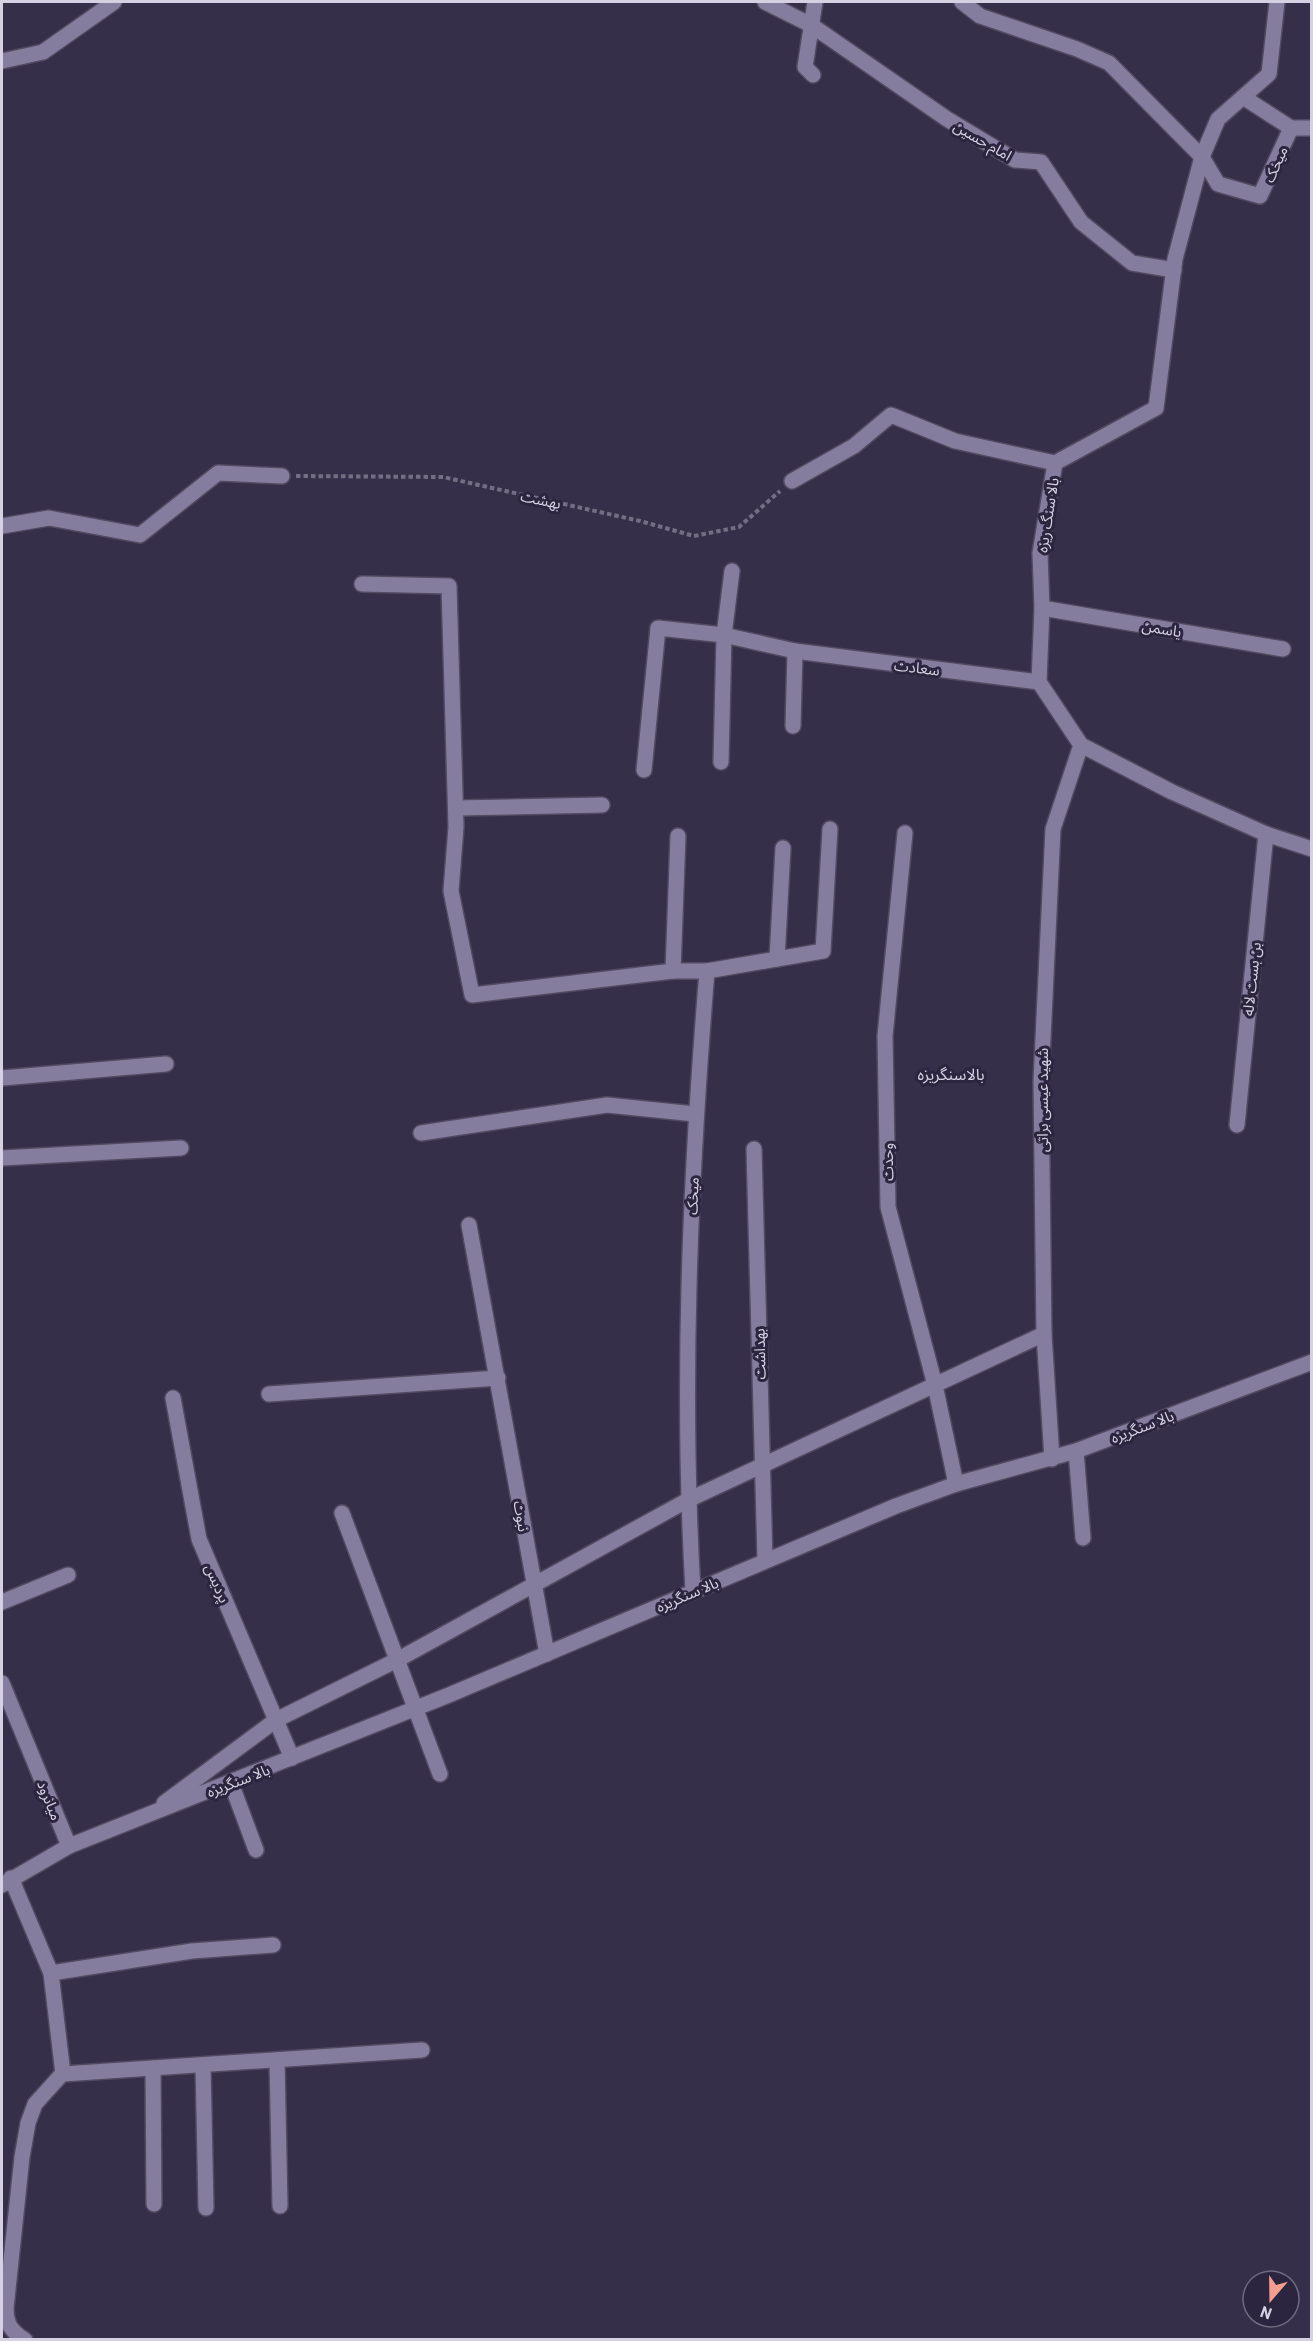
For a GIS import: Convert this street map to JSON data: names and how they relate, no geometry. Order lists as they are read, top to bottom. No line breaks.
{"streets":{"street":["امام حسین","میخک","بالا سنگ ریزه","یاسمن","سعادت","بن بست لاله","شهید عیسی براتی","وحدت","بهداشت","بالا سنگریزه","نبوت","پردیس","میانرود"],"path":["بهشت"]},"crossings":[["امام حسین","بالا سنگ ریزه"],["میخک","بالا سنگ ریزه"],["میخک","بالا سنگریزه"],["بالا سنگ ریزه","یاسمن"],["بالا سنگ ریزه","سعادت"],["شهید عیسی براتی","بالا سنگریزه"],["وحدت","بالا سنگریزه"],["بهداشت","بالا سنگریزه"],["بالا سنگریزه","نبوت"],["بالا سنگریزه","پردیس"],["بالا سنگریزه","میانرود"]],"districts":["بالاسنگریزه"],"north":"bottom"}
